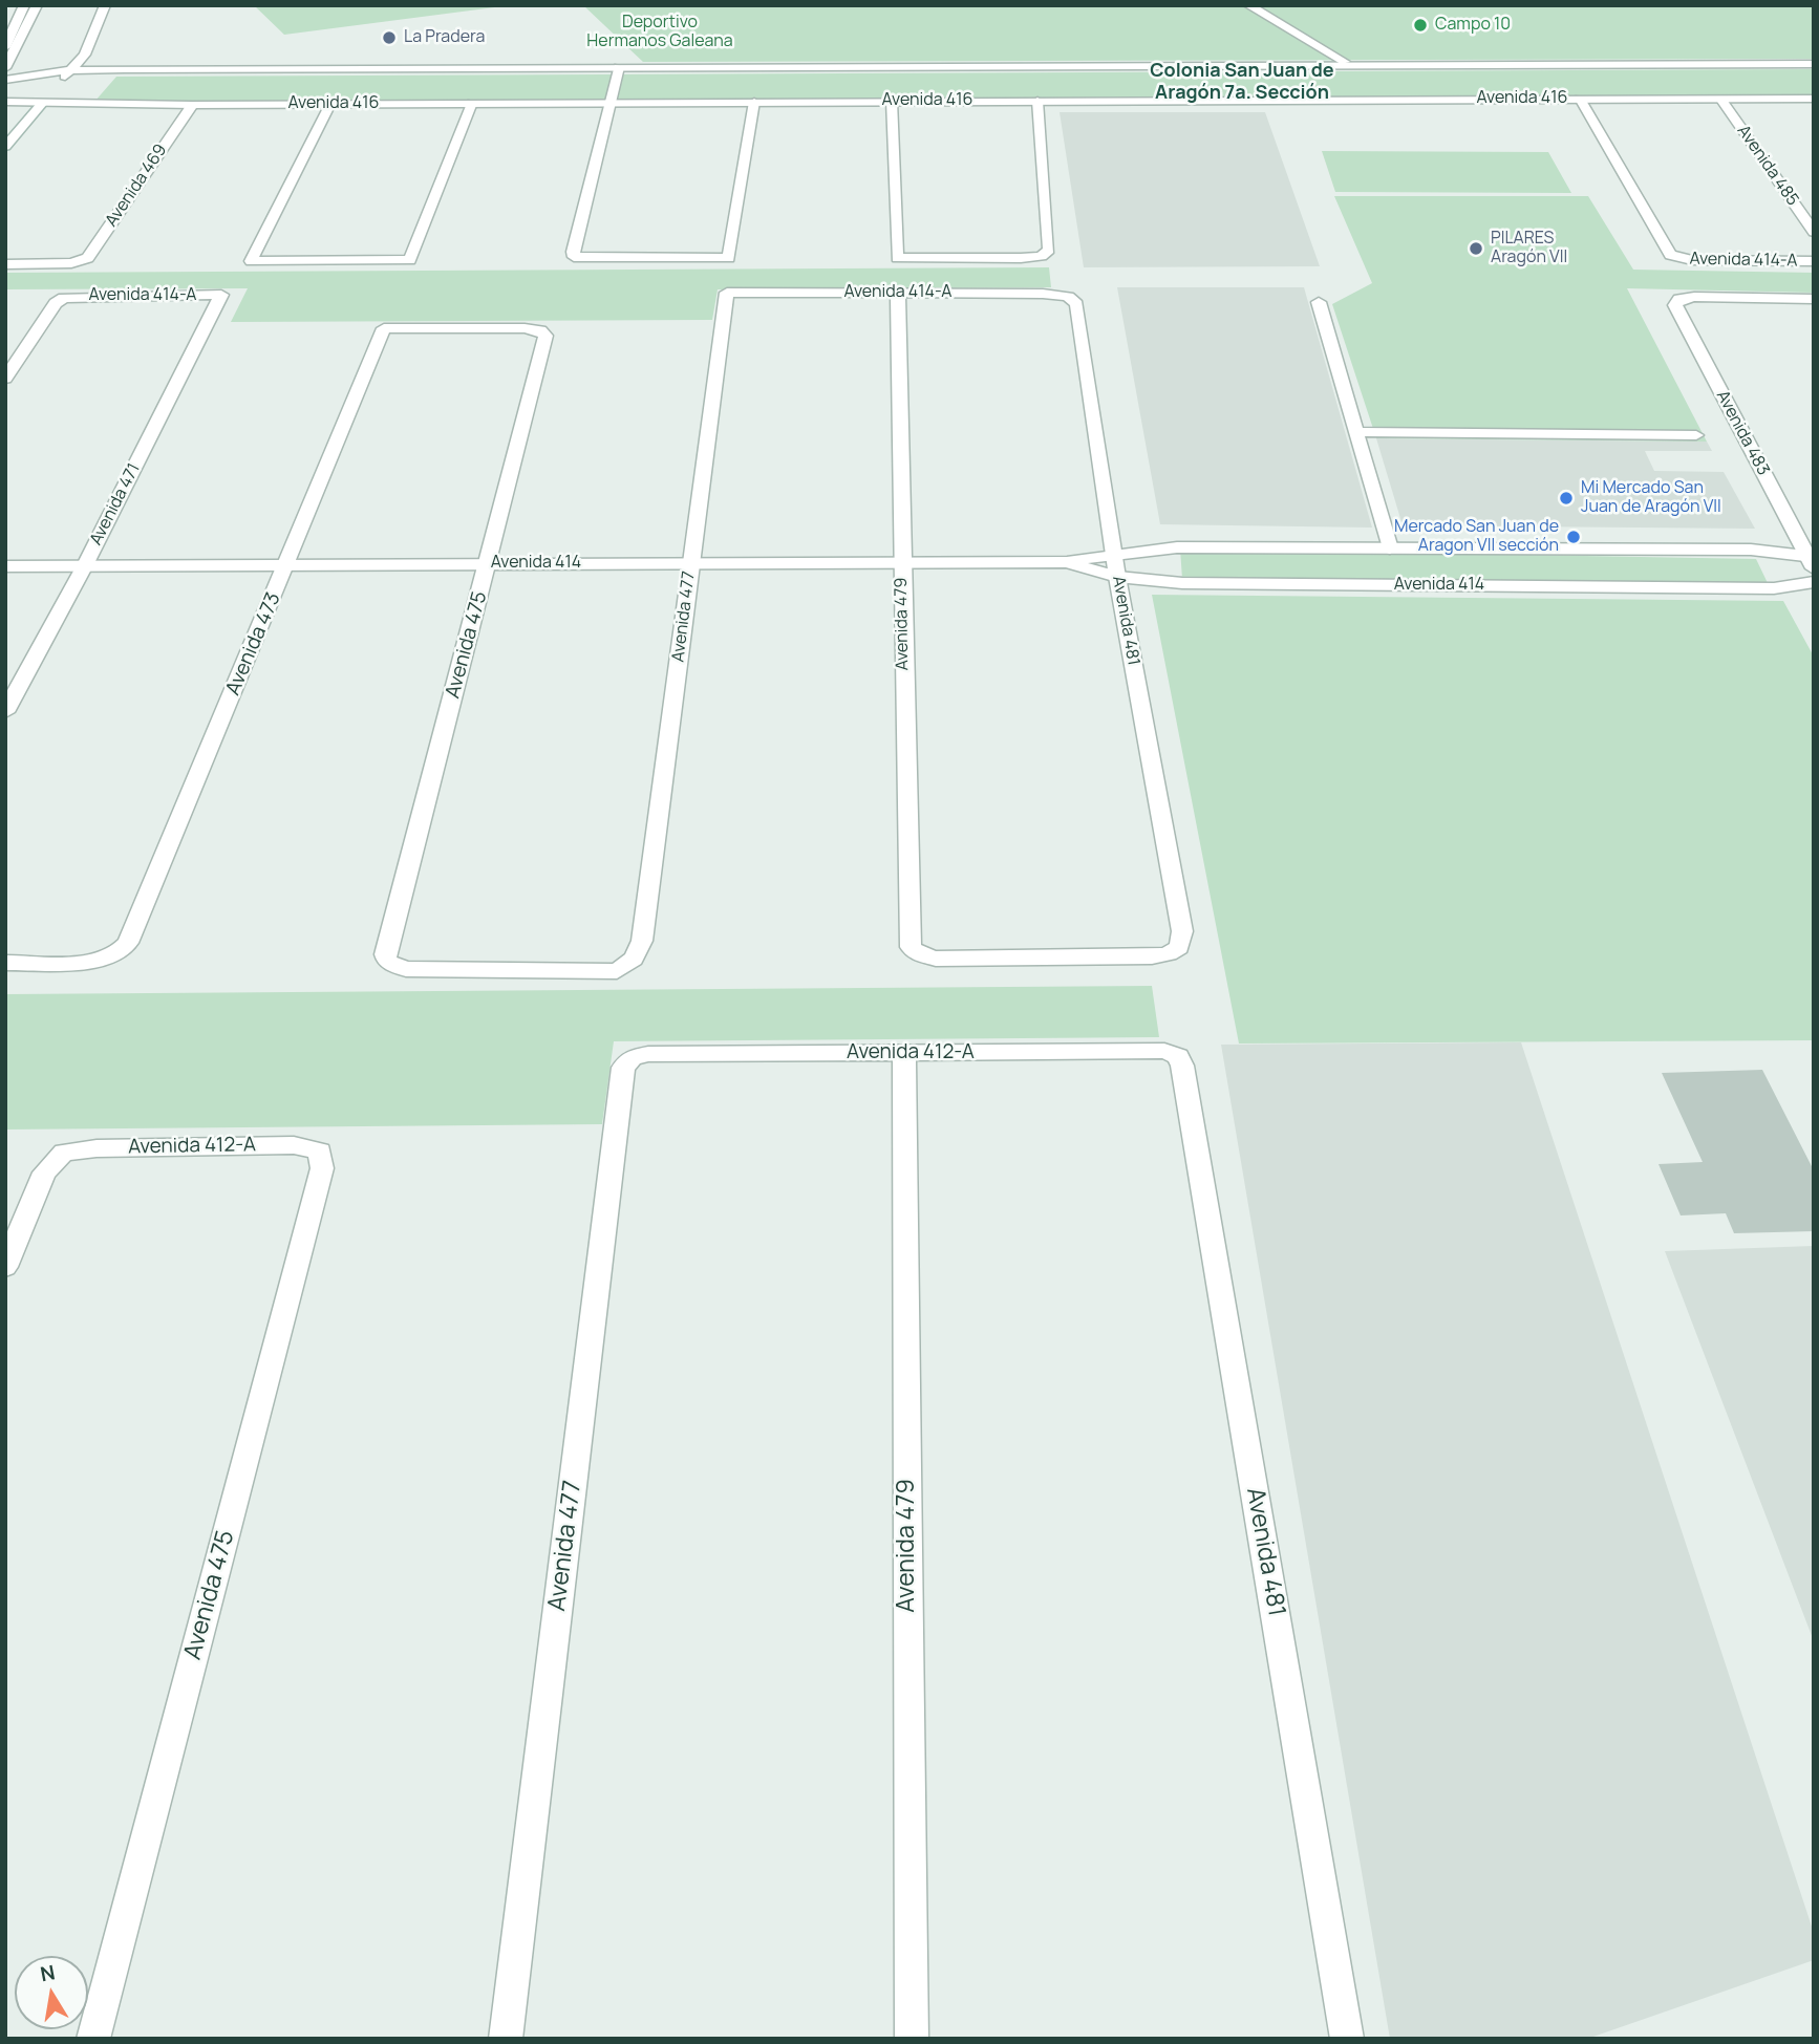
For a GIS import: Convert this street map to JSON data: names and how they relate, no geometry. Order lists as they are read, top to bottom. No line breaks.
{"streets":{"street":["Avenida 416","Avenida 485","Avenida 469","Avenida 414-A","Avenida 483","Avenida 471","Avenida 414","Avenida 477","Avenida 481","Avenida 479","Avenida 473","Avenida 475","Avenida 412-A"]},"crossings":[["Avenida 416","Avenida 485"],["Avenida 416","Avenida 469"],["Avenida 416","Avenida 414-A"],["Avenida 469","Avenida 414-A"],["Avenida 414-A","Avenida 483"],["Avenida 414-A","Avenida 471"],["Avenida 414-A","Avenida 477"],["Avenida 414-A","Avenida 481"],["Avenida 414-A","Avenida 479"],["Avenida 483","Avenida 414"],["Avenida 471","Avenida 414"],["Avenida 414","Avenida 477"],["Avenida 414","Avenida 481"],["Avenida 414","Avenida 479"],["Avenida 414","Avenida 473"],["Avenida 414","Avenida 475"],["Avenida 477","Avenida 475"],["Avenida 477","Avenida 412-A"],["Avenida 481","Avenida 479"],["Avenida 481","Avenida 412-A"],["Avenida 479","Avenida 412-A"],["Avenida 473","Avenida 475"],["Avenida 475","Avenida 412-A"]],"districts":["Colonia San Juan de Aragón 7a. Sección"],"parks":["Deportivo Hermanos Galeana"],"places":["Campo 10","La Pradera","PILARES Aragón VII","Mi Mercado San Juan de Aragón VII","Mercado San Juan de Aragon VII sección"],"north":"top"}
